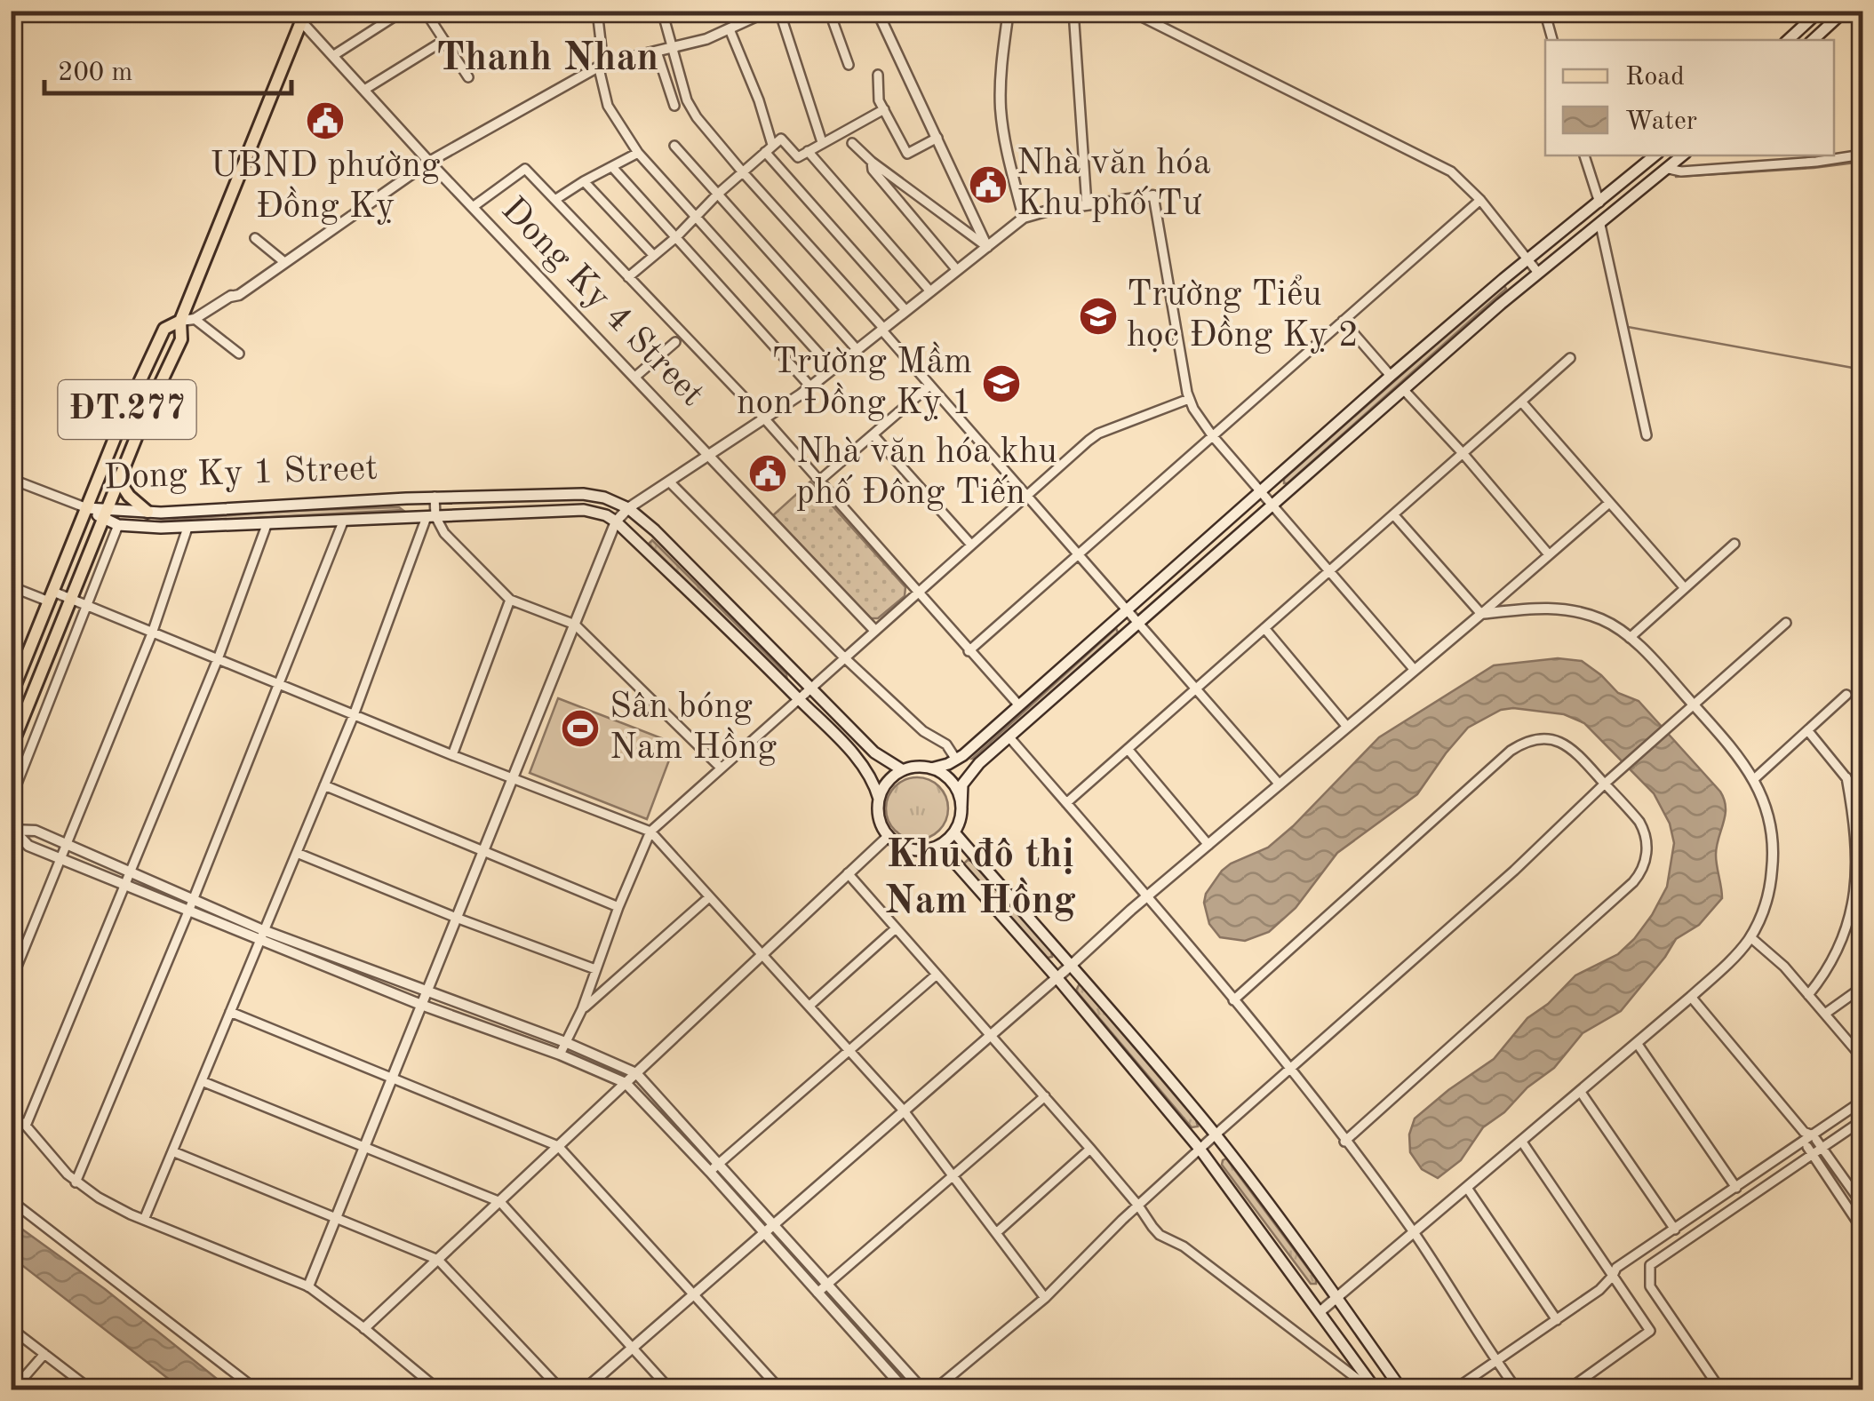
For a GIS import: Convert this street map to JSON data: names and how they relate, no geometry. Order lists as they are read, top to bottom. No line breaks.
{"streets":{"main road":["ĐT.277","Dong Ky 1 Street"],"street":["Dong Ky 4 Street"]},"crossings":[["Dong Ky 4 Street","ĐT.277"],["ĐT.277","Dong Ky 1 Street"]],"districts":["Thanh Nhan","Khu đô thị Nam Hồng"],"places":{"public building":["UBND phường Đồng Kỵ","Nhà văn hóa Khu phố Tư","Nhà văn hóa khu phố Đông Tiến"],"school or university":["Trường Tiểu học Đồng Kỵ 2","Trường Mầm non Đồng Kỵ 1"],"sports":["Sân bóng Nam Hồng"]},"legend":["Road","Water"],"scale_bar":"200 m"}
